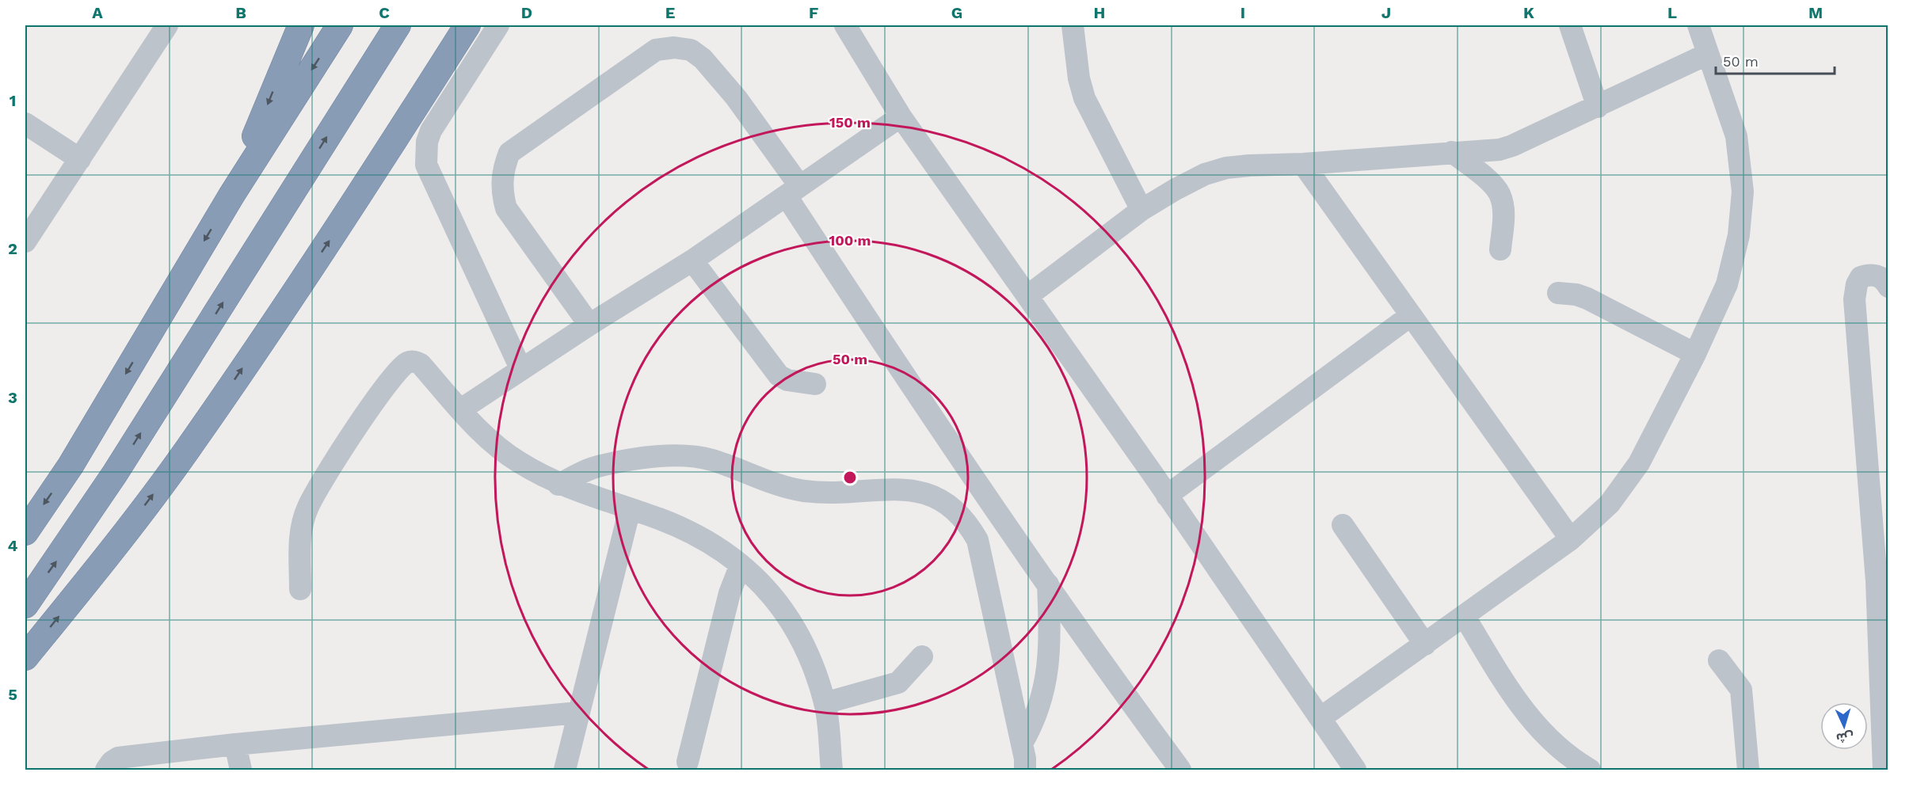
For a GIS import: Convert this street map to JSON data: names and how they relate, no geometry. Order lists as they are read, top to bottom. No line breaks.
{"scale_bar":"50 m","north":"bottom","grid":{"columns":["A","B","C","D","E","F","G","H","I","J","K","L","M"],"rows":["1","2","3","4","5"]},"rings":["150 m","100 m","50 m"]}
